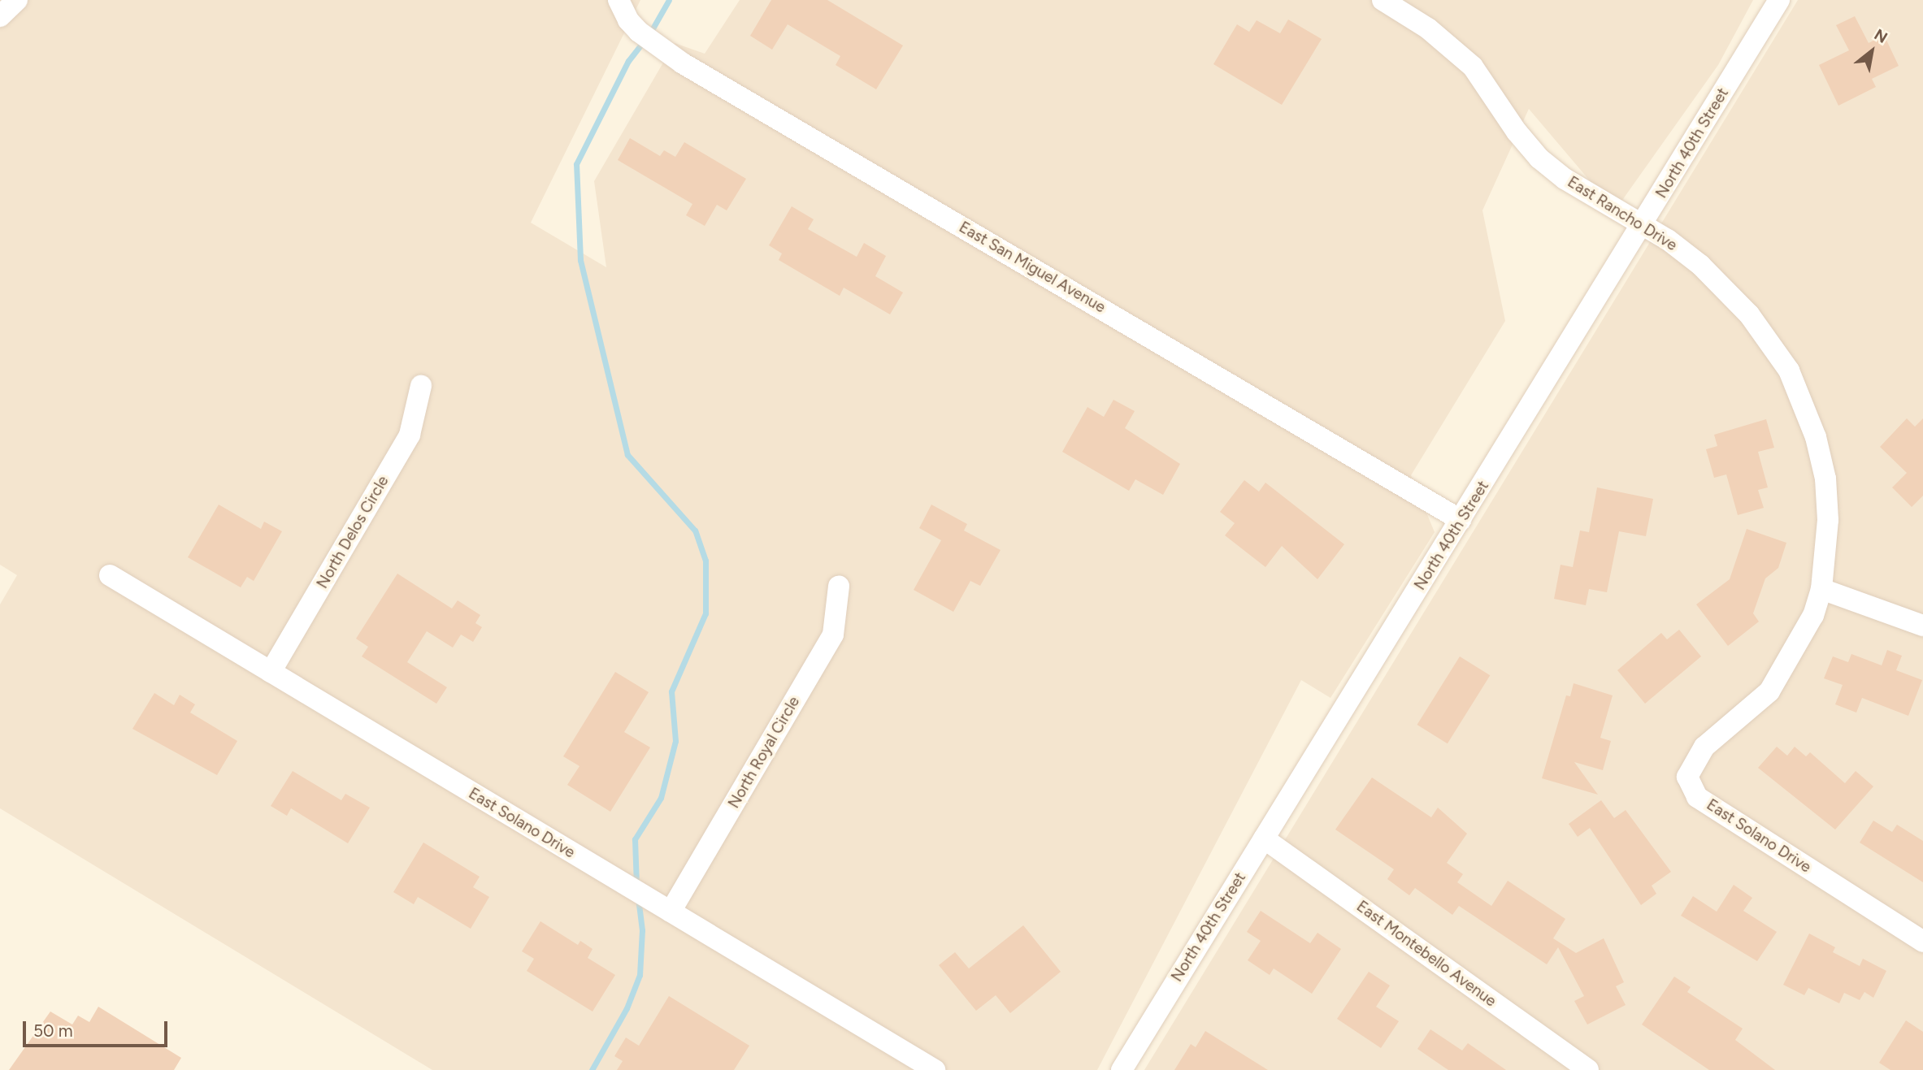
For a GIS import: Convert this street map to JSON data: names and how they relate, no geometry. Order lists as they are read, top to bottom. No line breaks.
{"streets":{"street":["North 40th Street","East Rancho Drive","East San Miguel Avenue","North Delos Circle","North Royal Circle","East Solano Drive","East Montebello Avenue"]},"crossings":[["North 40th Street","East Rancho Drive"],["North 40th Street","East San Miguel Avenue"],["North 40th Street","East Montebello Avenue"],["East Rancho Drive","East Solano Drive"],["North Delos Circle","East Solano Drive"],["North Royal Circle","East Solano Drive"]],"scale_bar":"50 m","north":"top right"}
